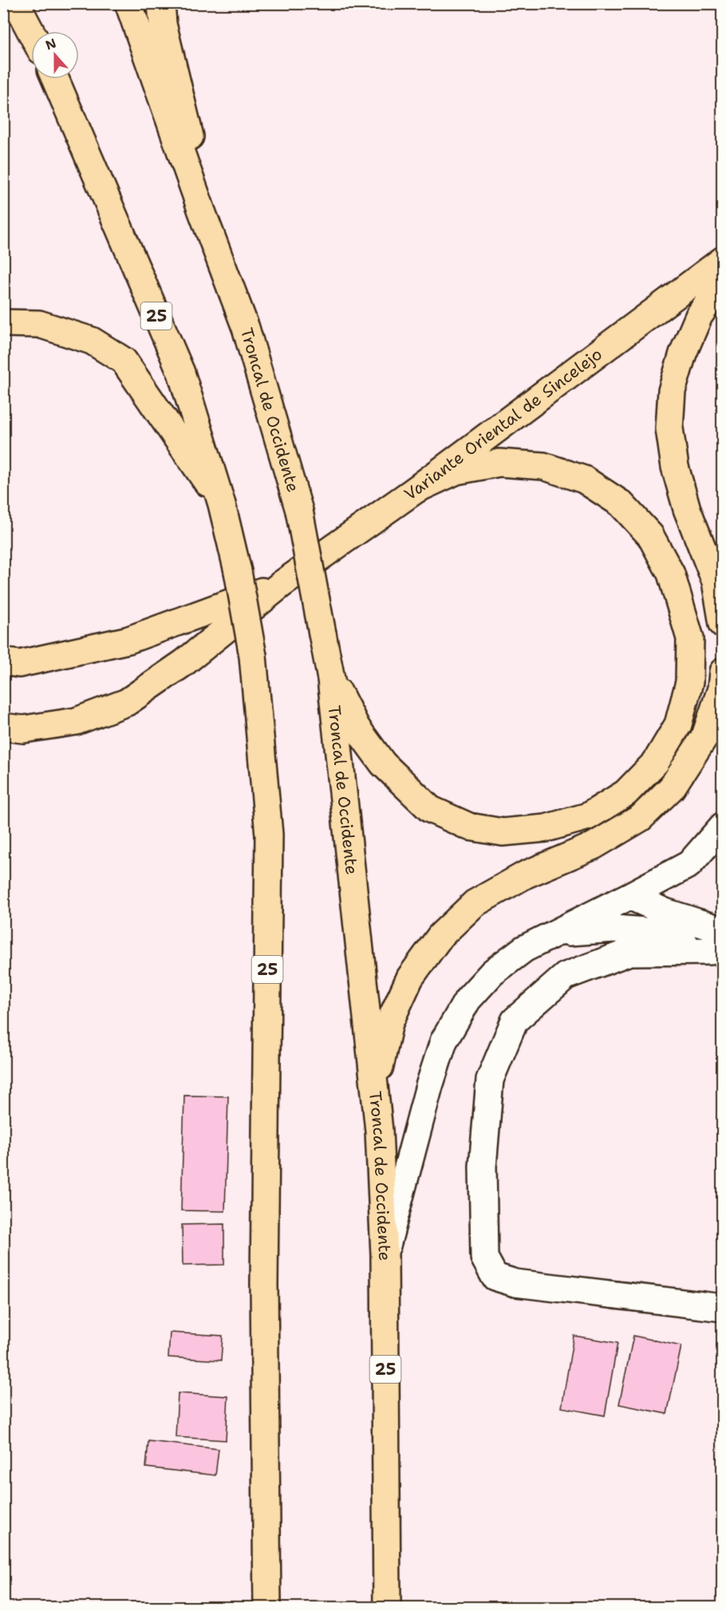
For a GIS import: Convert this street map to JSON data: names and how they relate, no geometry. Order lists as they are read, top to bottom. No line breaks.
{"streets":{"highway":["25","Troncal de Occidente","Variante Oriental de Sincelejo"]},"north":"top"}
